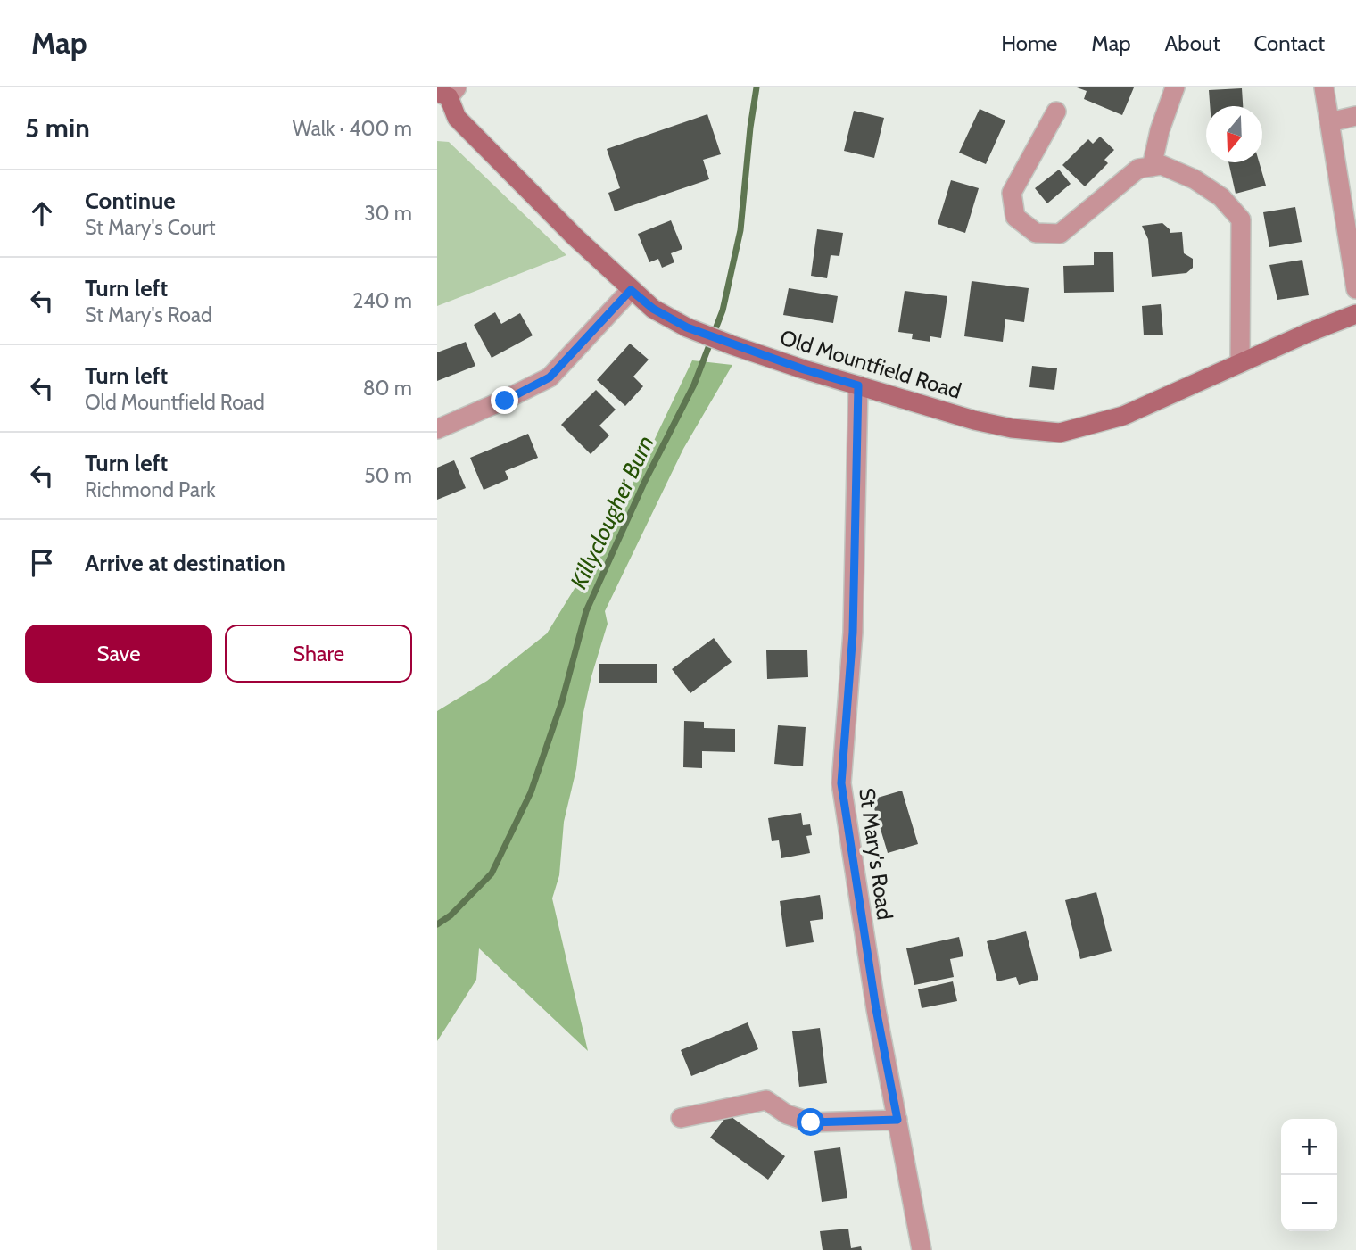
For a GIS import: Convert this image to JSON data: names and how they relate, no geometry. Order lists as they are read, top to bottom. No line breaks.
{"streets":{"street":["Old Mountfield Road","St Mary's Road"]},"crossings":[["Old Mountfield Road","St Mary's Road"]],"water":["Killyclougher Burn"],"north":"bottom","page":{"header":"Map","nav":["Home","Map","About","Contact"],"heading":["5 min","Walk · 400 m"],"list":[["Continue","St Mary's Court","30 m"],["Turn left","St Mary's Road","240 m"],["Turn left","Old Mountfield Road","80 m"],["Turn left","Richmond Park","50 m"],"Arrive at destination"],"buttons":["Save","Share"],"map_buttons":["+","−"]}}
